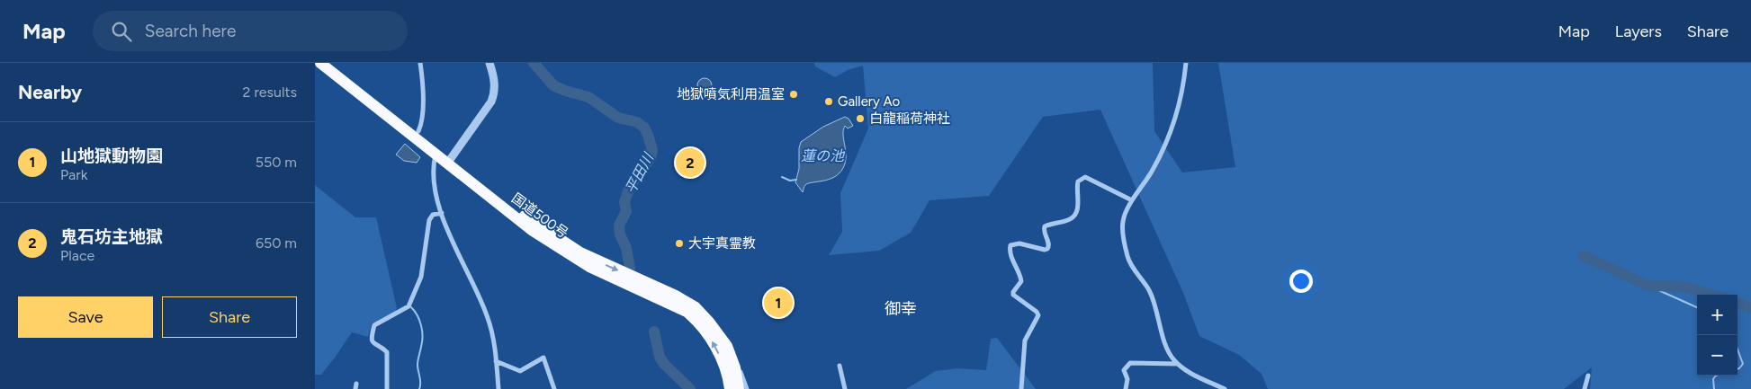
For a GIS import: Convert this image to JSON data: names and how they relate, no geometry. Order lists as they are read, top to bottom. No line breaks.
{"streets":{"highway":["国道500号"]},"districts":["御幸"],"water":["蓮の池","平田川"],"places":["地獄噴気利用温室","Gallery Ao","白龍稲荷神社","大宇真霊教"],"page":{"header":"Map","search":"Search here","nav":["Map","Layers","Share"],"heading":["Nearby","2 results"],"list":[{"mark":"1","name":"山地獄動物園","note":"Park","value":"550 m"},{"mark":"2","name":"鬼石坊主地獄","note":"Place","value":"650 m"}],"pins":["2","1"],"buttons":["Save","Share"],"map_buttons":["+","−"]}}
